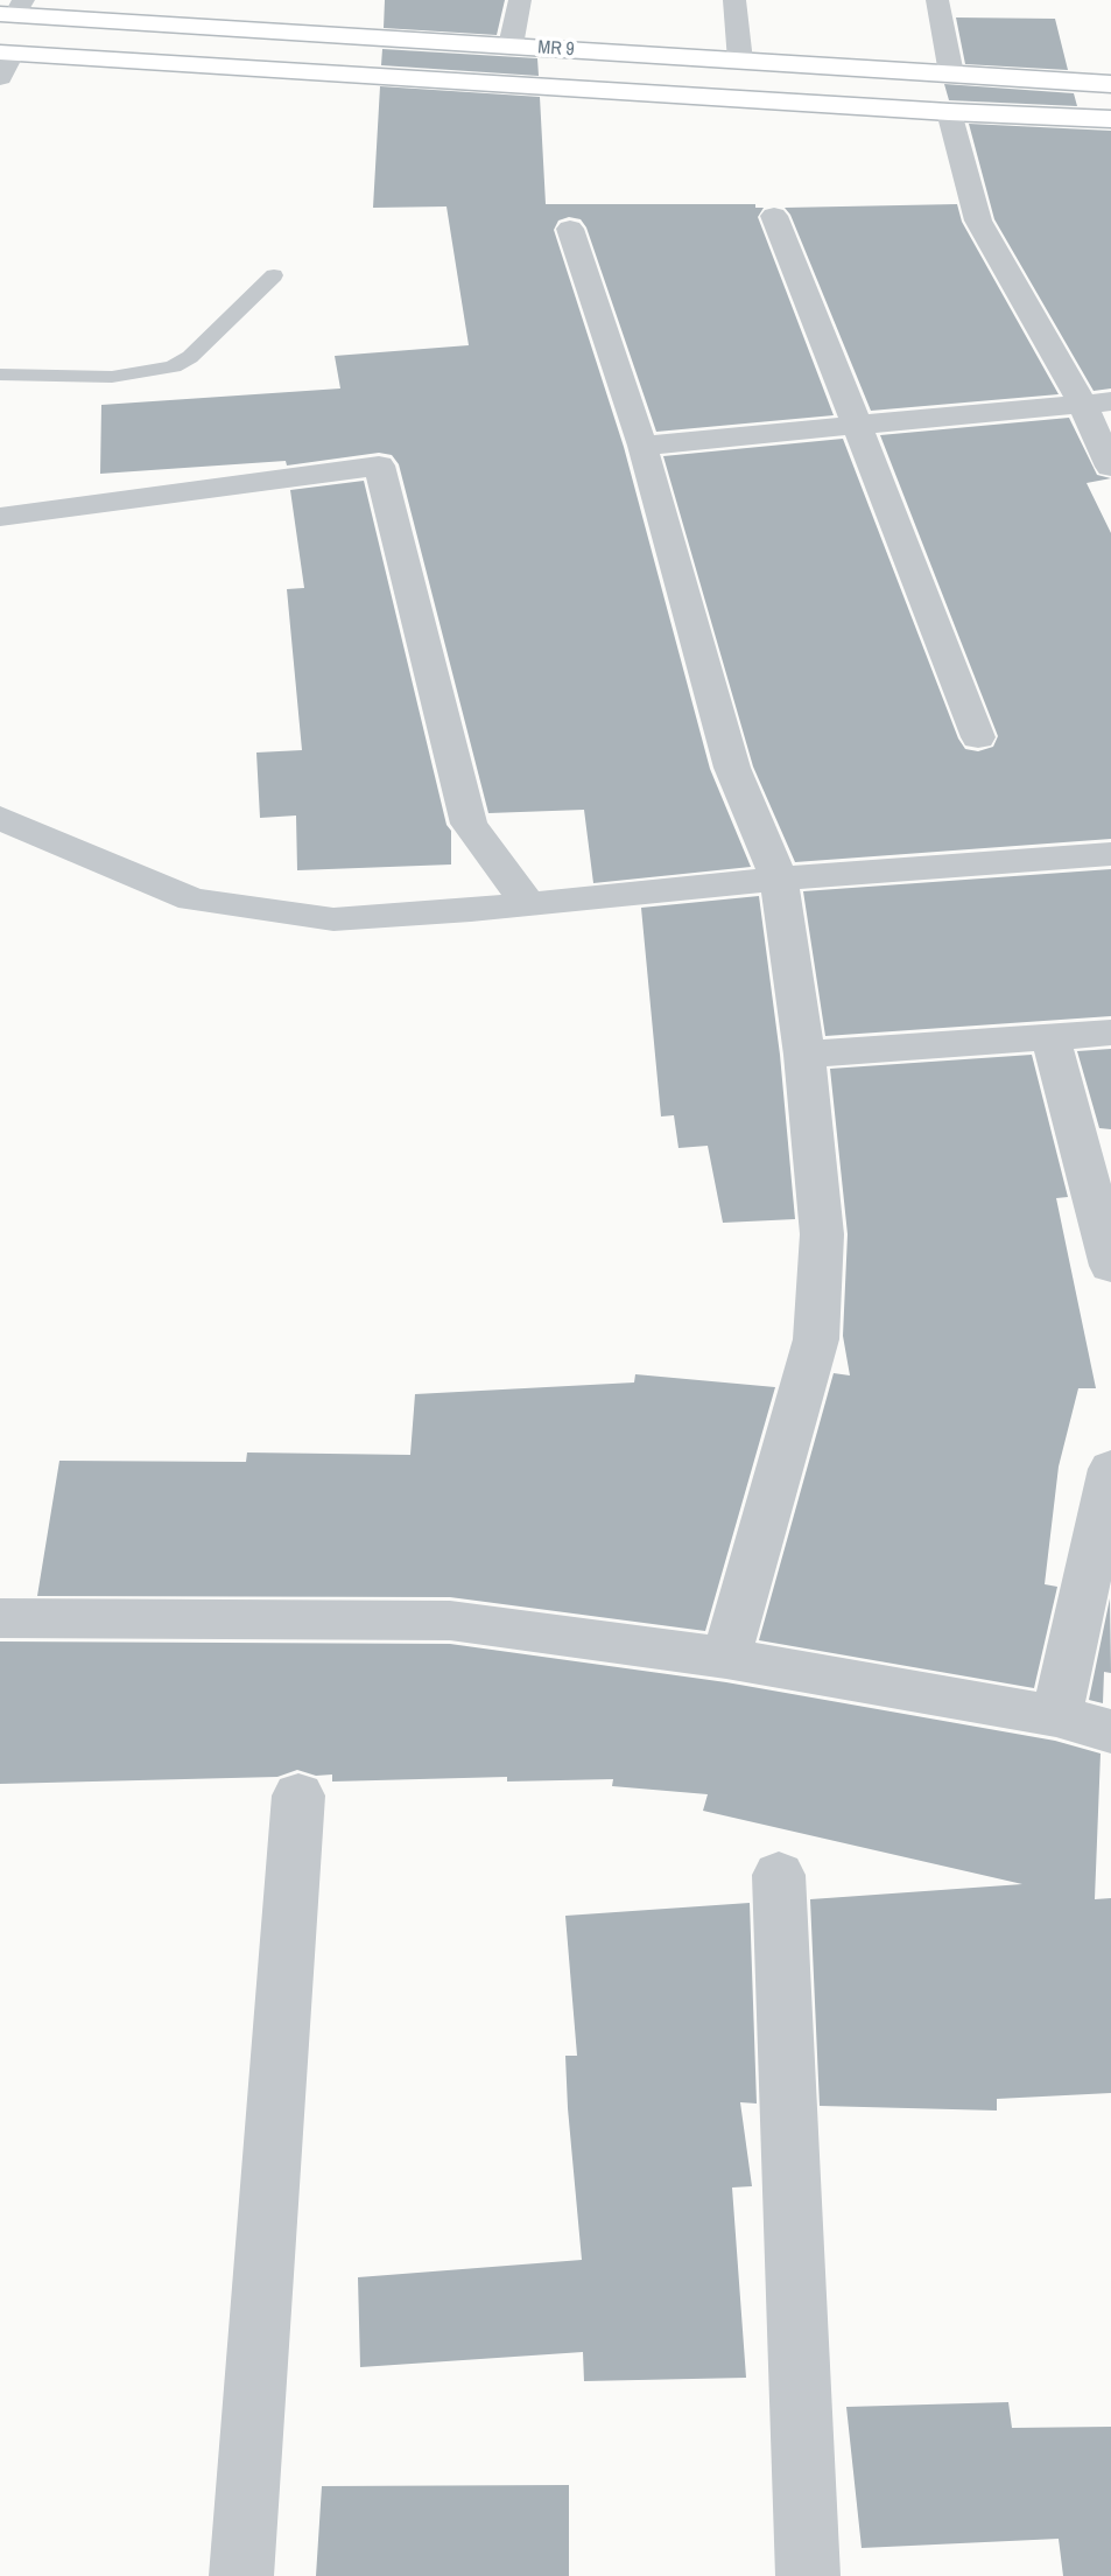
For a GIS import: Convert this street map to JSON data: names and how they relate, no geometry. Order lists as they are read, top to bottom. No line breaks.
{"streets":{"main road":["MR 9"]}}
